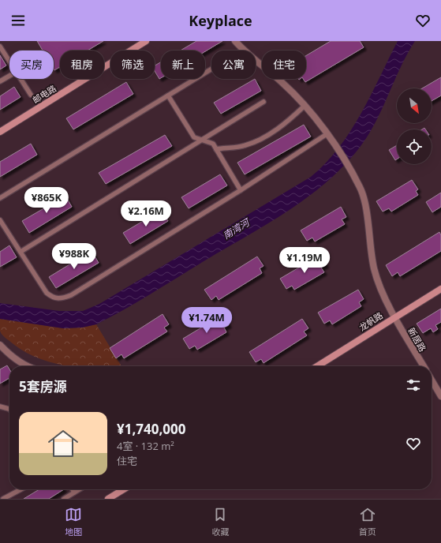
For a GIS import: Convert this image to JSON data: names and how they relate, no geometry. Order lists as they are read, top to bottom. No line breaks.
{"streets":{"street":["邮电路","龙帆路","新居路"]},"crossings":[["龙帆路","新居路"]],"water":["南湾河"],"north":"bottom right","page":{"header":"Keyplace","chip":["买房","租房","筛选","新上","公寓","住宅"],"price":["¥865K","¥2.16M","¥988K","¥1.19M","¥1.74M"],"heading":"5套房源","list":[{"name":"¥1,740,000","note":"4室 · 132 m² · 住宅"}],"tabs":["地图","收藏","首页"]}}
